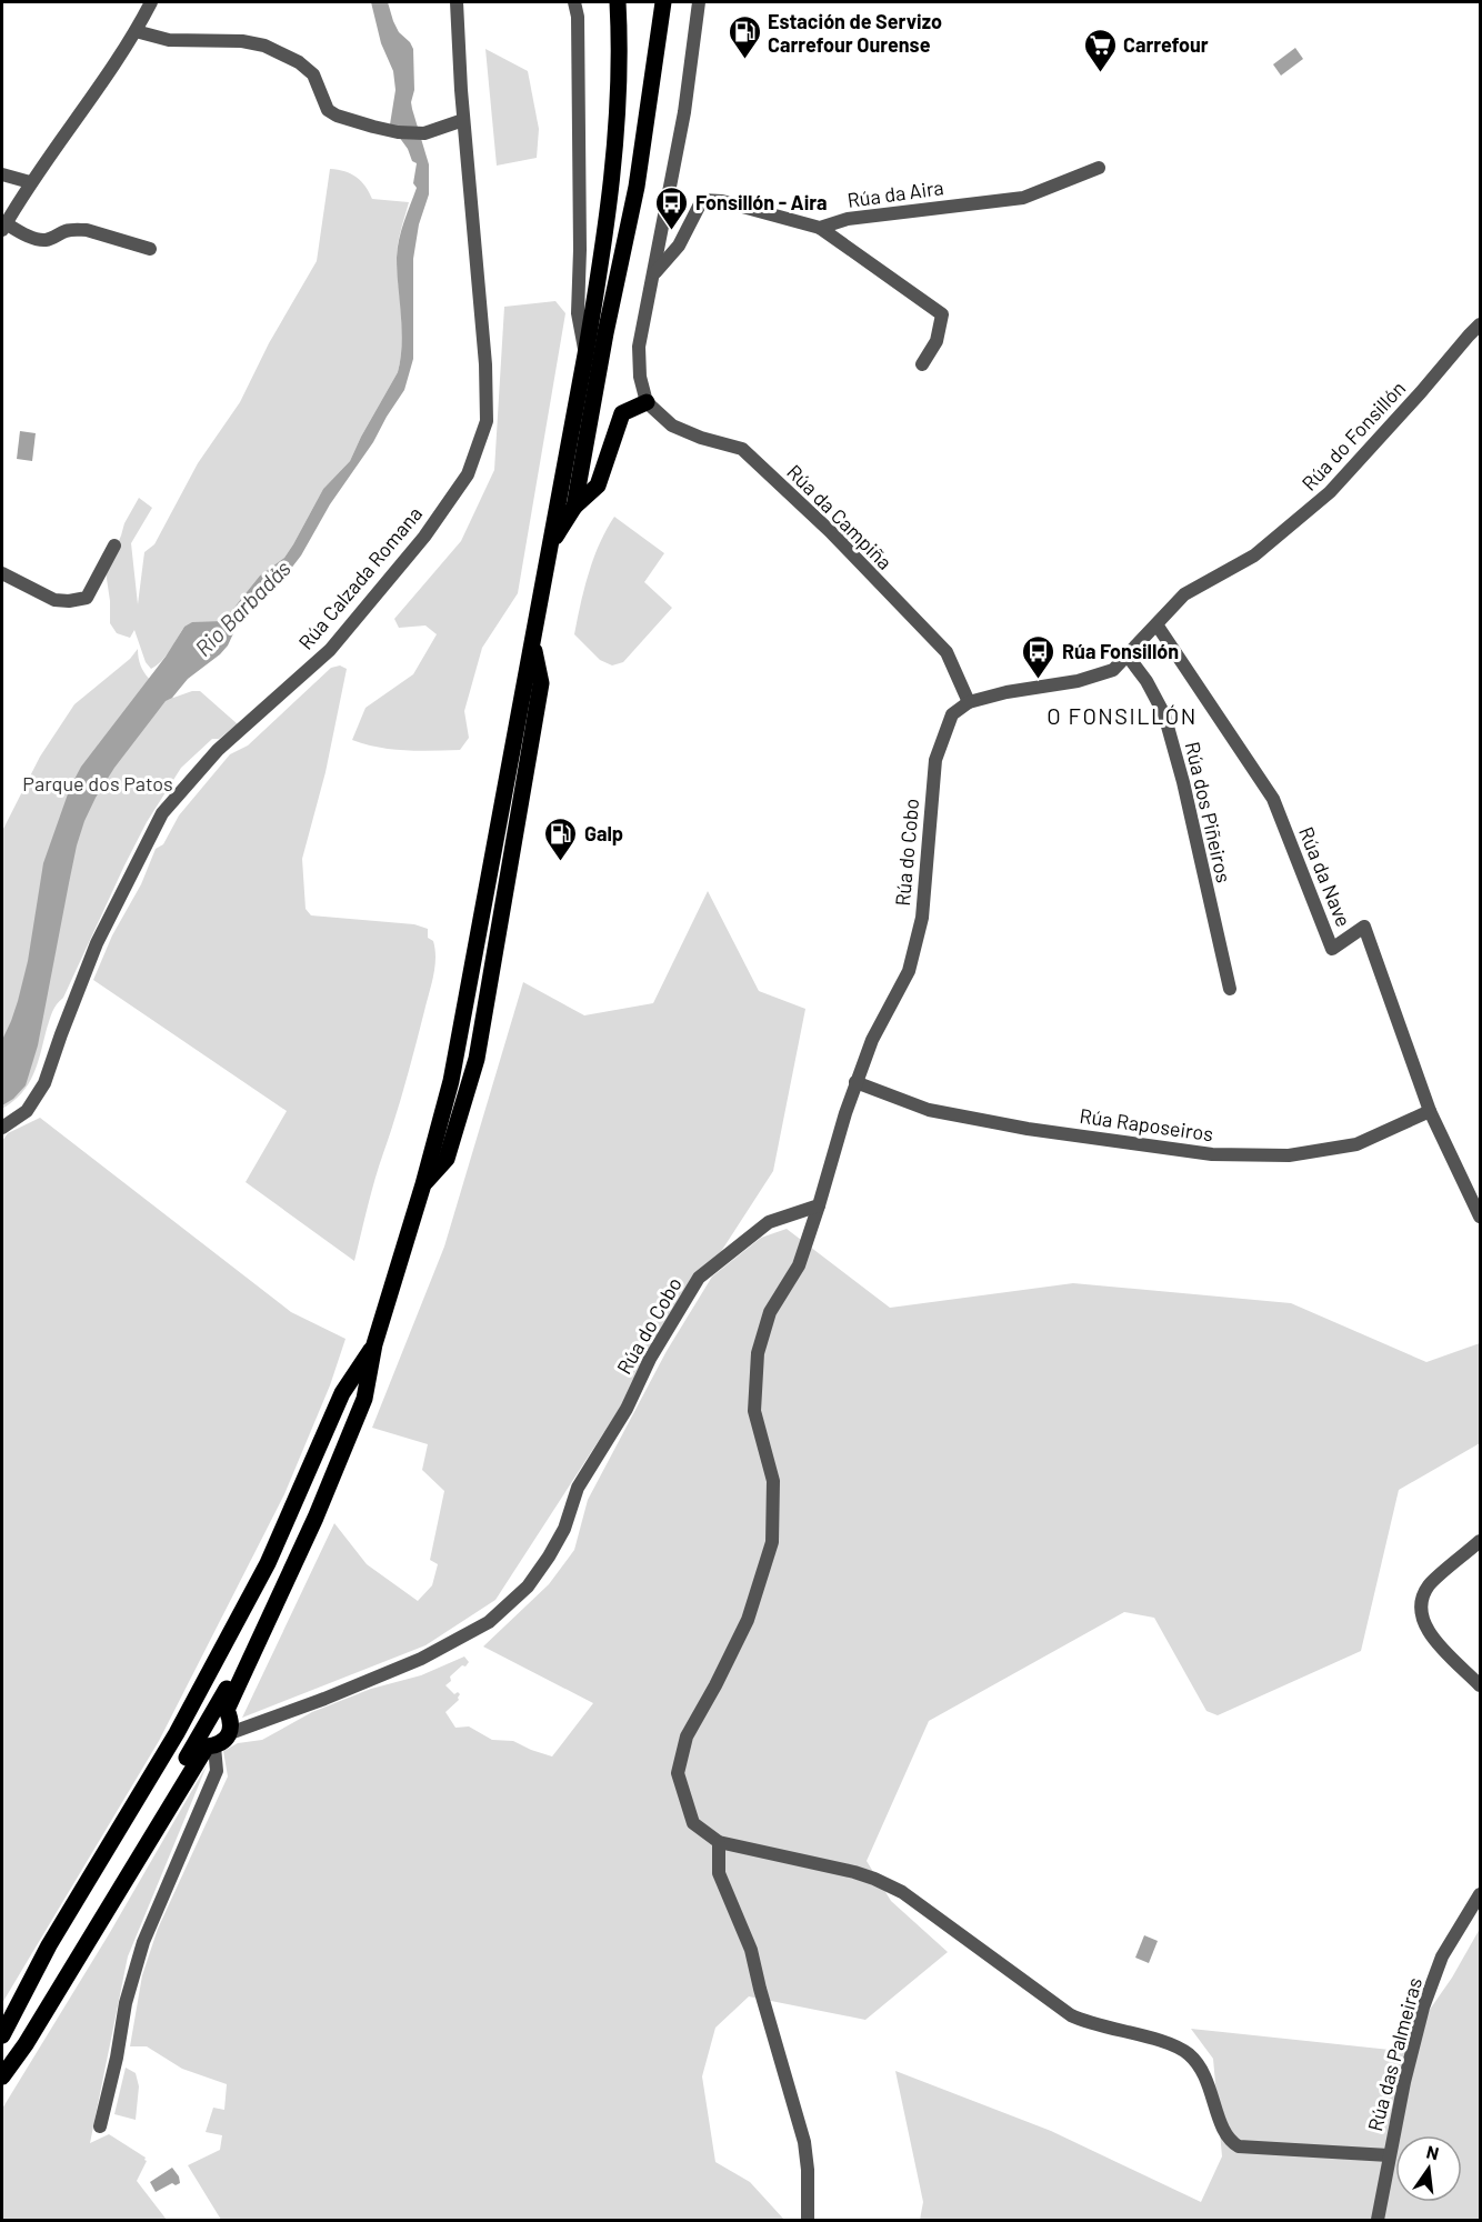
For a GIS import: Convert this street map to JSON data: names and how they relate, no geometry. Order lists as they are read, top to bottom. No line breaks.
{"streets":{"street":["Rúa da Aira","Rúa do Fonsillón","Rúa da Campiña","Rúa Calzada Romana","Rúa dos Piñeiros","Rúa do Cobo","Rúa da Nave","Rúa Raposeiros","Rúa das Palmeiras"]},"crossings":[["Rúa do Fonsillón","Rúa da Campiña"],["Rúa do Fonsillón","Rúa dos Piñeiros"],["Rúa do Fonsillón","Rúa do Cobo"],["Rúa do Fonsillón","Rúa da Nave"],["Rúa da Campiña","Rúa do Cobo"],["Rúa do Cobo","Rúa Raposeiros"],["Rúa da Nave","Rúa Raposeiros"]],"districts":["O FONSILLÓN"],"water":["Rio Barbadás"],"parks":["Parque dos Patos"],"places":{"fuel station":["Estación de Servizo Carrefour Ourense","Galp"],"supermarket":["Carrefour"],"bus stop":["Fonsillón - Aira","Rúa Fonsillón"]},"north":"top"}
